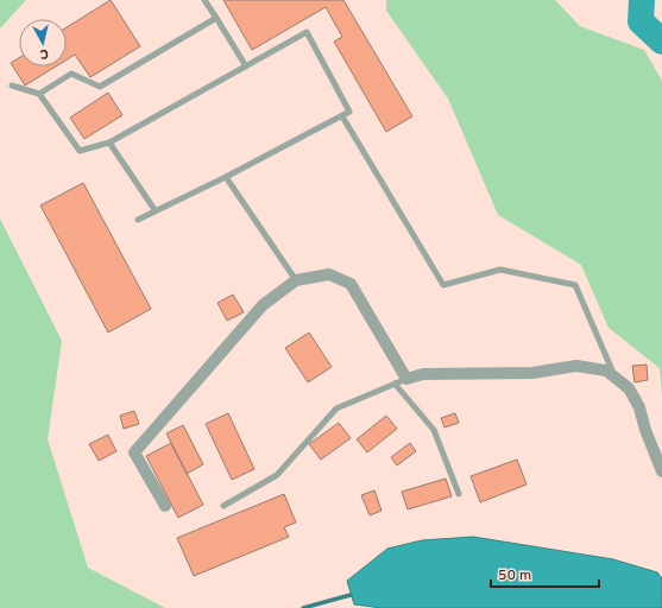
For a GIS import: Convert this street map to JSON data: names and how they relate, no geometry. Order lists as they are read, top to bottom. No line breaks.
{"scale_bar":"50 m","north":"bottom"}
